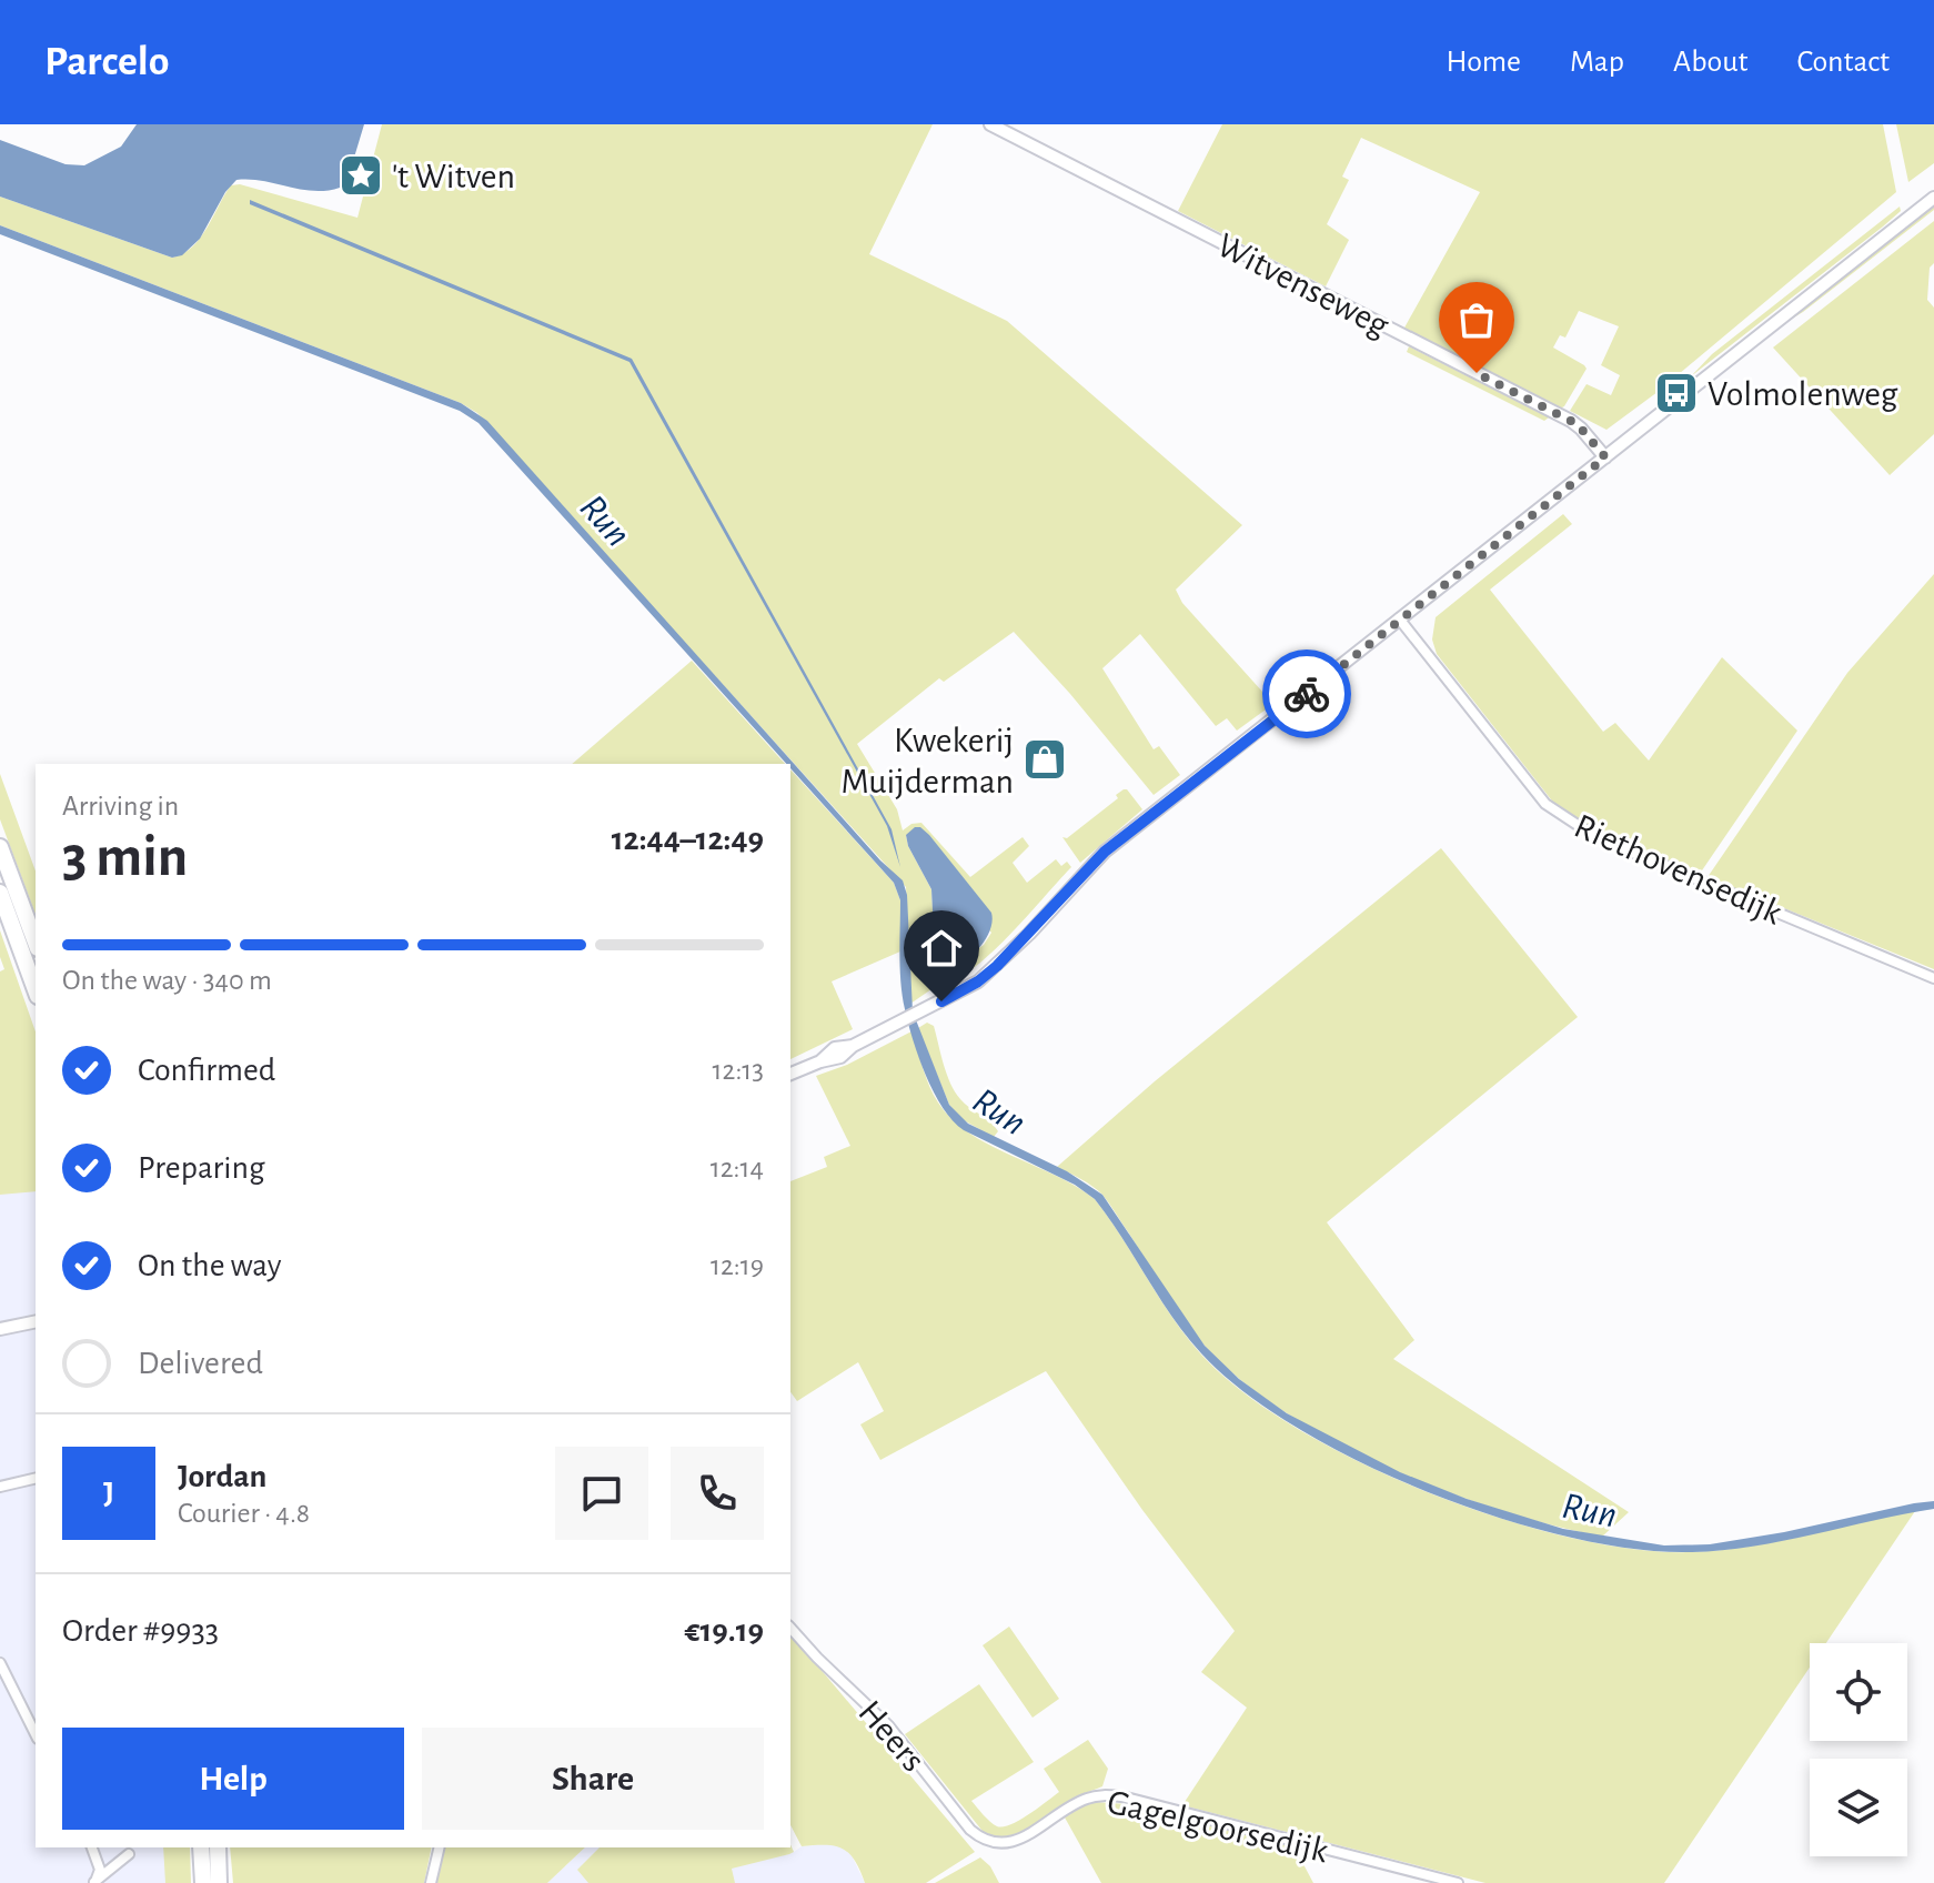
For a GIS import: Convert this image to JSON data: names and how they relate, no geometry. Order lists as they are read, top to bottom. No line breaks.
{"streets":{"street":["Witvenseweg","Riethovensedijk","Heers","Gagelgoorsedijk"]},"crossings":[["Heers","Gagelgoorsedijk"]],"water":["Run"],"places":{"place":["'t Witven"],"bus stop":["Volmolenweg"],"shop":["Kwekerij Muijderman"]},"page":{"header":"Parcelo","nav":["Home","Map","About","Contact"],"heading":["3 min","Arriving in","12:44–12:49"],"panel":["Jordan","Courier · 4.8","Order #9933","€19.19"],"bar":"On the way · 340 m","list":[["Confirmed","12:13"],["Preparing","12:14"],["On the way","12:19"],"Delivered"],"round":"J","buttons":["Help","Share"]}}
